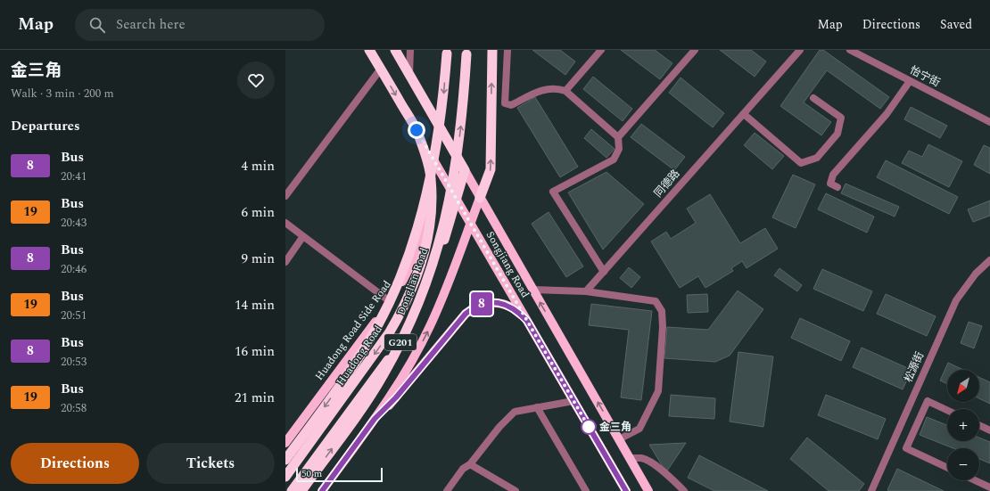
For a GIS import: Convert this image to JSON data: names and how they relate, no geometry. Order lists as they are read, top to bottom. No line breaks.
{"streets":{"highway":["Songjiang Road","Donglian Road","G201","Huadong Road"],"main road":["Huadong Road Side Road"],"street":["怡宁街","同德路","松源街"]},"crossings":[["Songjiang Road","G201"],["Songjiang Road","Huadong Road"],["Huadong Road Side Road","Huadong Road"]],"places":["金三角"],"lines":["bus line 8"],"scale_bar":"50 m","north":"bottom left","page":{"header":"Map","search":"Search here","nav":["Map","Directions","Saved"],"heading":[["金三角","Walk · 3 min · 200 m"],"Departures"],"on_map":"8","list":[{"mark":"8","name":"Bus","note":"20:41","value":"4 min"},{"mark":"19","name":"Bus","note":"20:43","value":"6 min"},{"mark":"8","name":"Bus","note":"20:46","value":"9 min"},{"mark":"19","name":"Bus","note":"20:51","value":"14 min"},{"mark":"8","name":"Bus","note":"20:53","value":"16 min"},{"mark":"19","name":"Bus","note":"20:58","value":"21 min"}],"map_buttons":["+","−"],"buttons":["Directions","Tickets"],"scale":"50 m"}}
